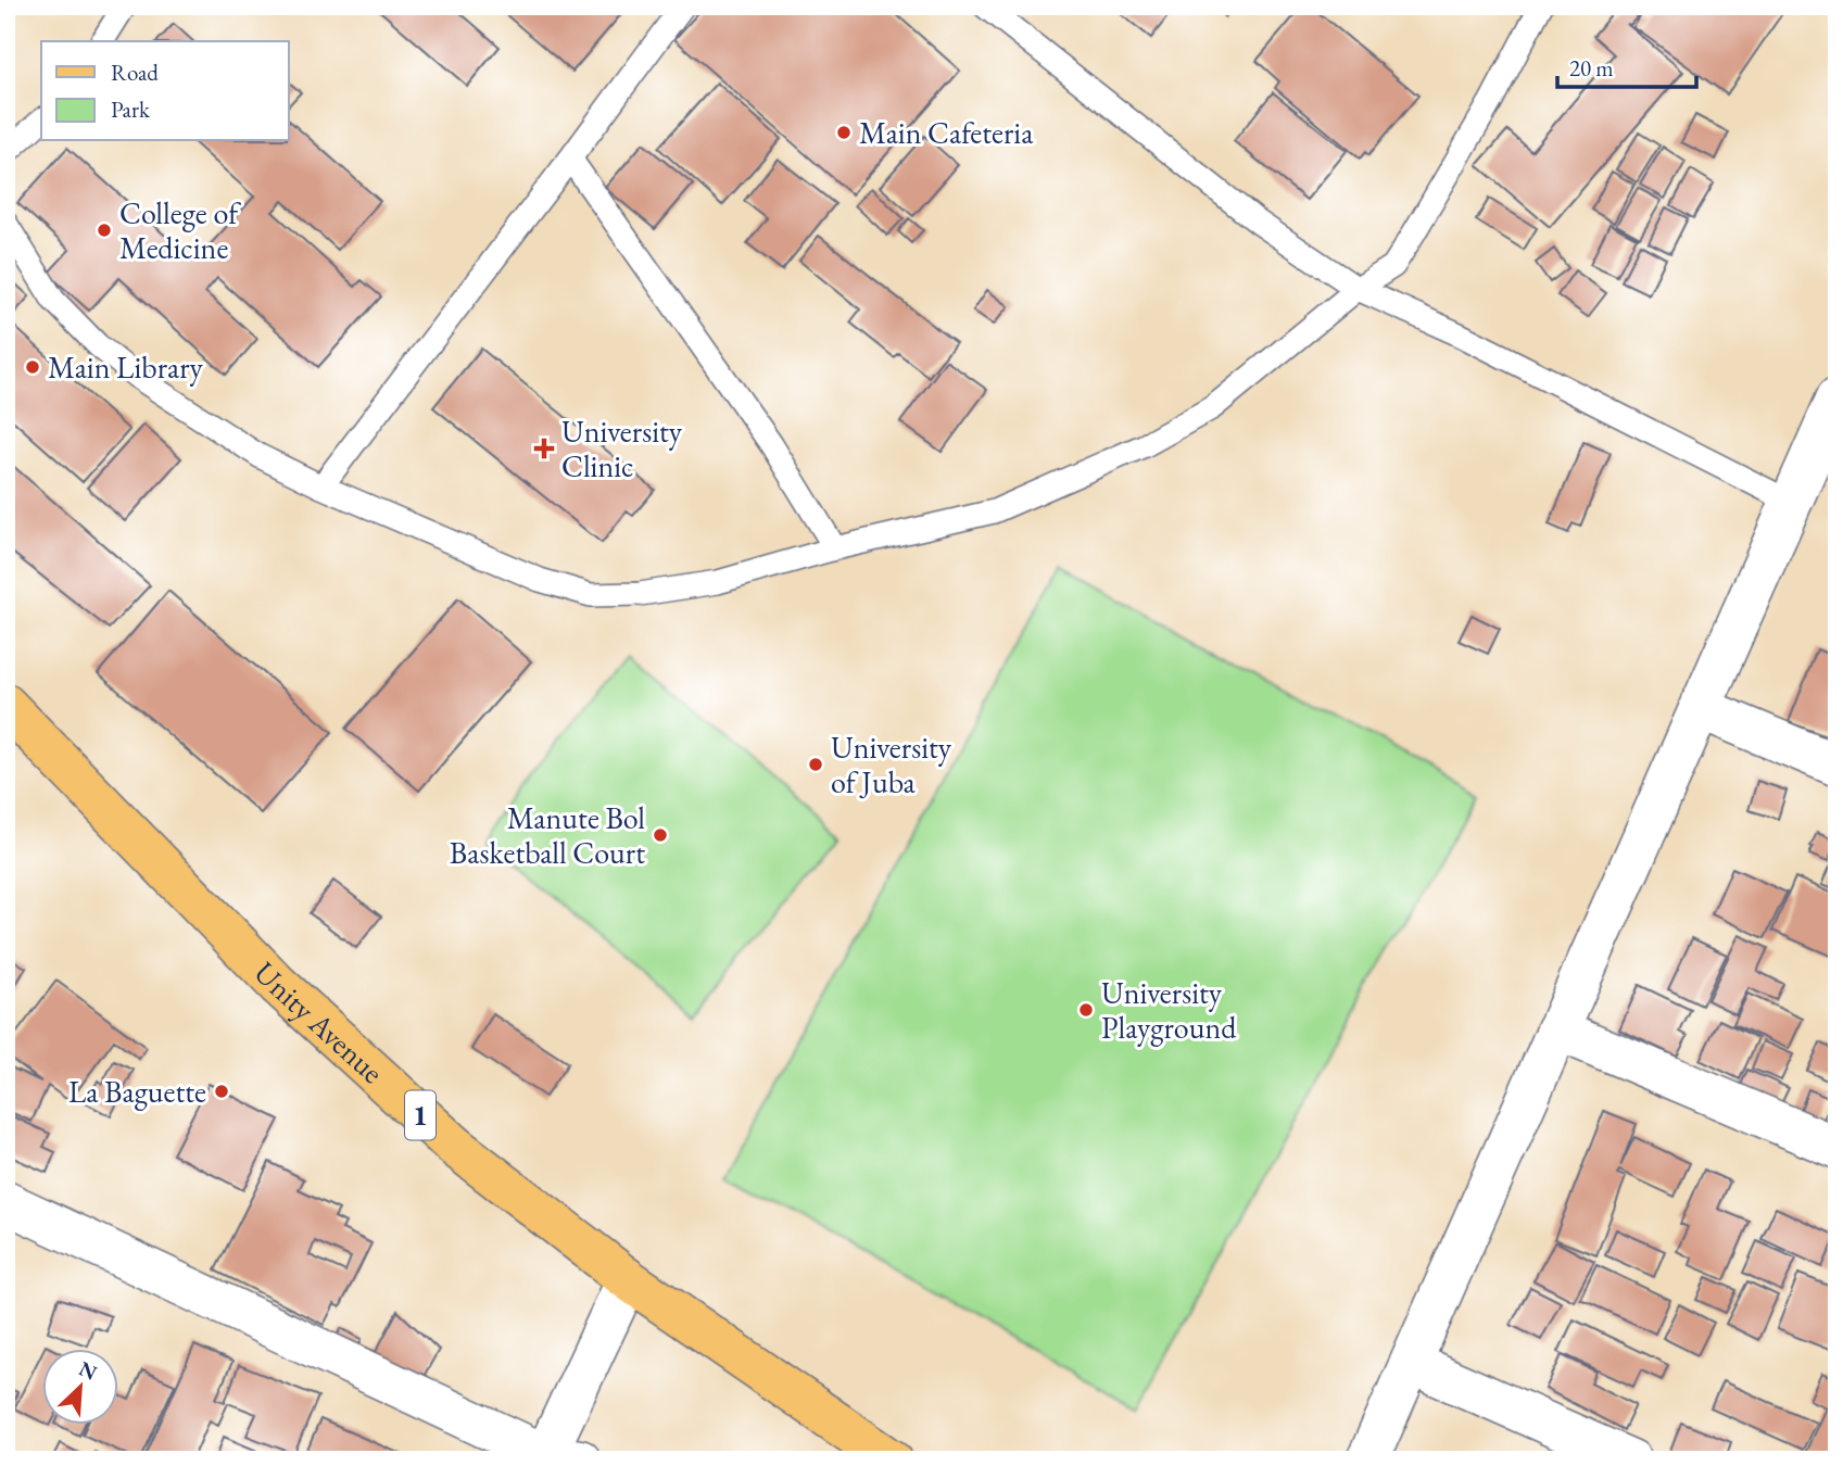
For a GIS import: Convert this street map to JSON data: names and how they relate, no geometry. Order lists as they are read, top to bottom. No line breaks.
{"streets":{"main road":["Unity Avenue","1"]},"places":{"other":["Main Cafeteria","College of Medicine","Main Library","University of Juba","Manute Bol Basketball Court","University Playground","La Baguette"],"health":["University Clinic"]},"legend":["Road","Park"],"scale_bar":"20 m","north":"top right"}
